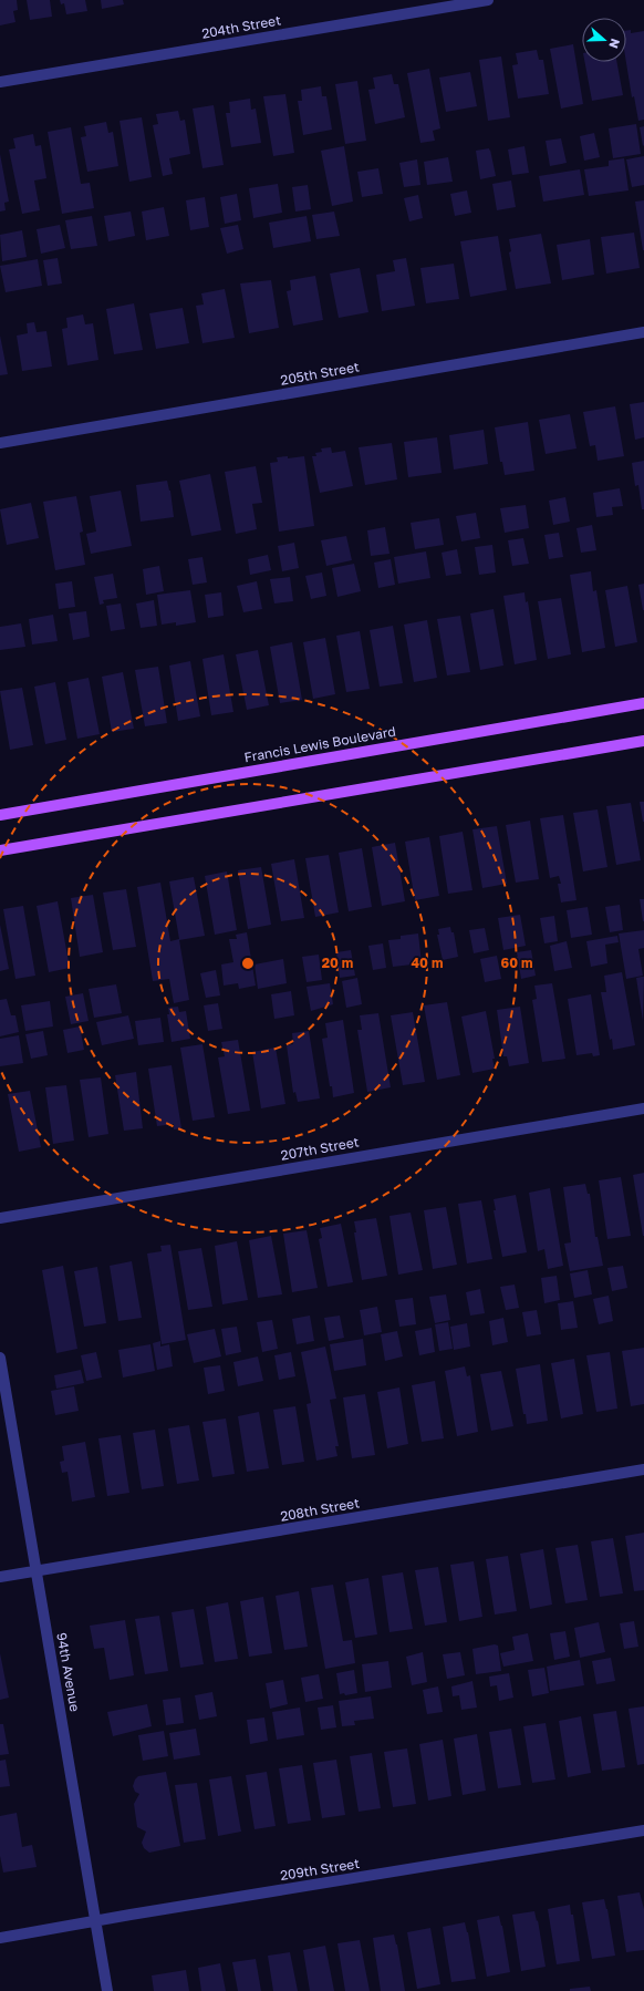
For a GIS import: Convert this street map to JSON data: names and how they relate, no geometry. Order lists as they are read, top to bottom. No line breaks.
{"streets":{"main road":["Francis Lewis Boulevard"],"street":["204th Street","205th Street","207th Street","208th Street","94th Avenue","209th Street"]},"crossings":[["208th Street","94th Avenue"],["94th Avenue","209th Street"]],"north":"right","rings":["20 m","40 m","60 m"]}
